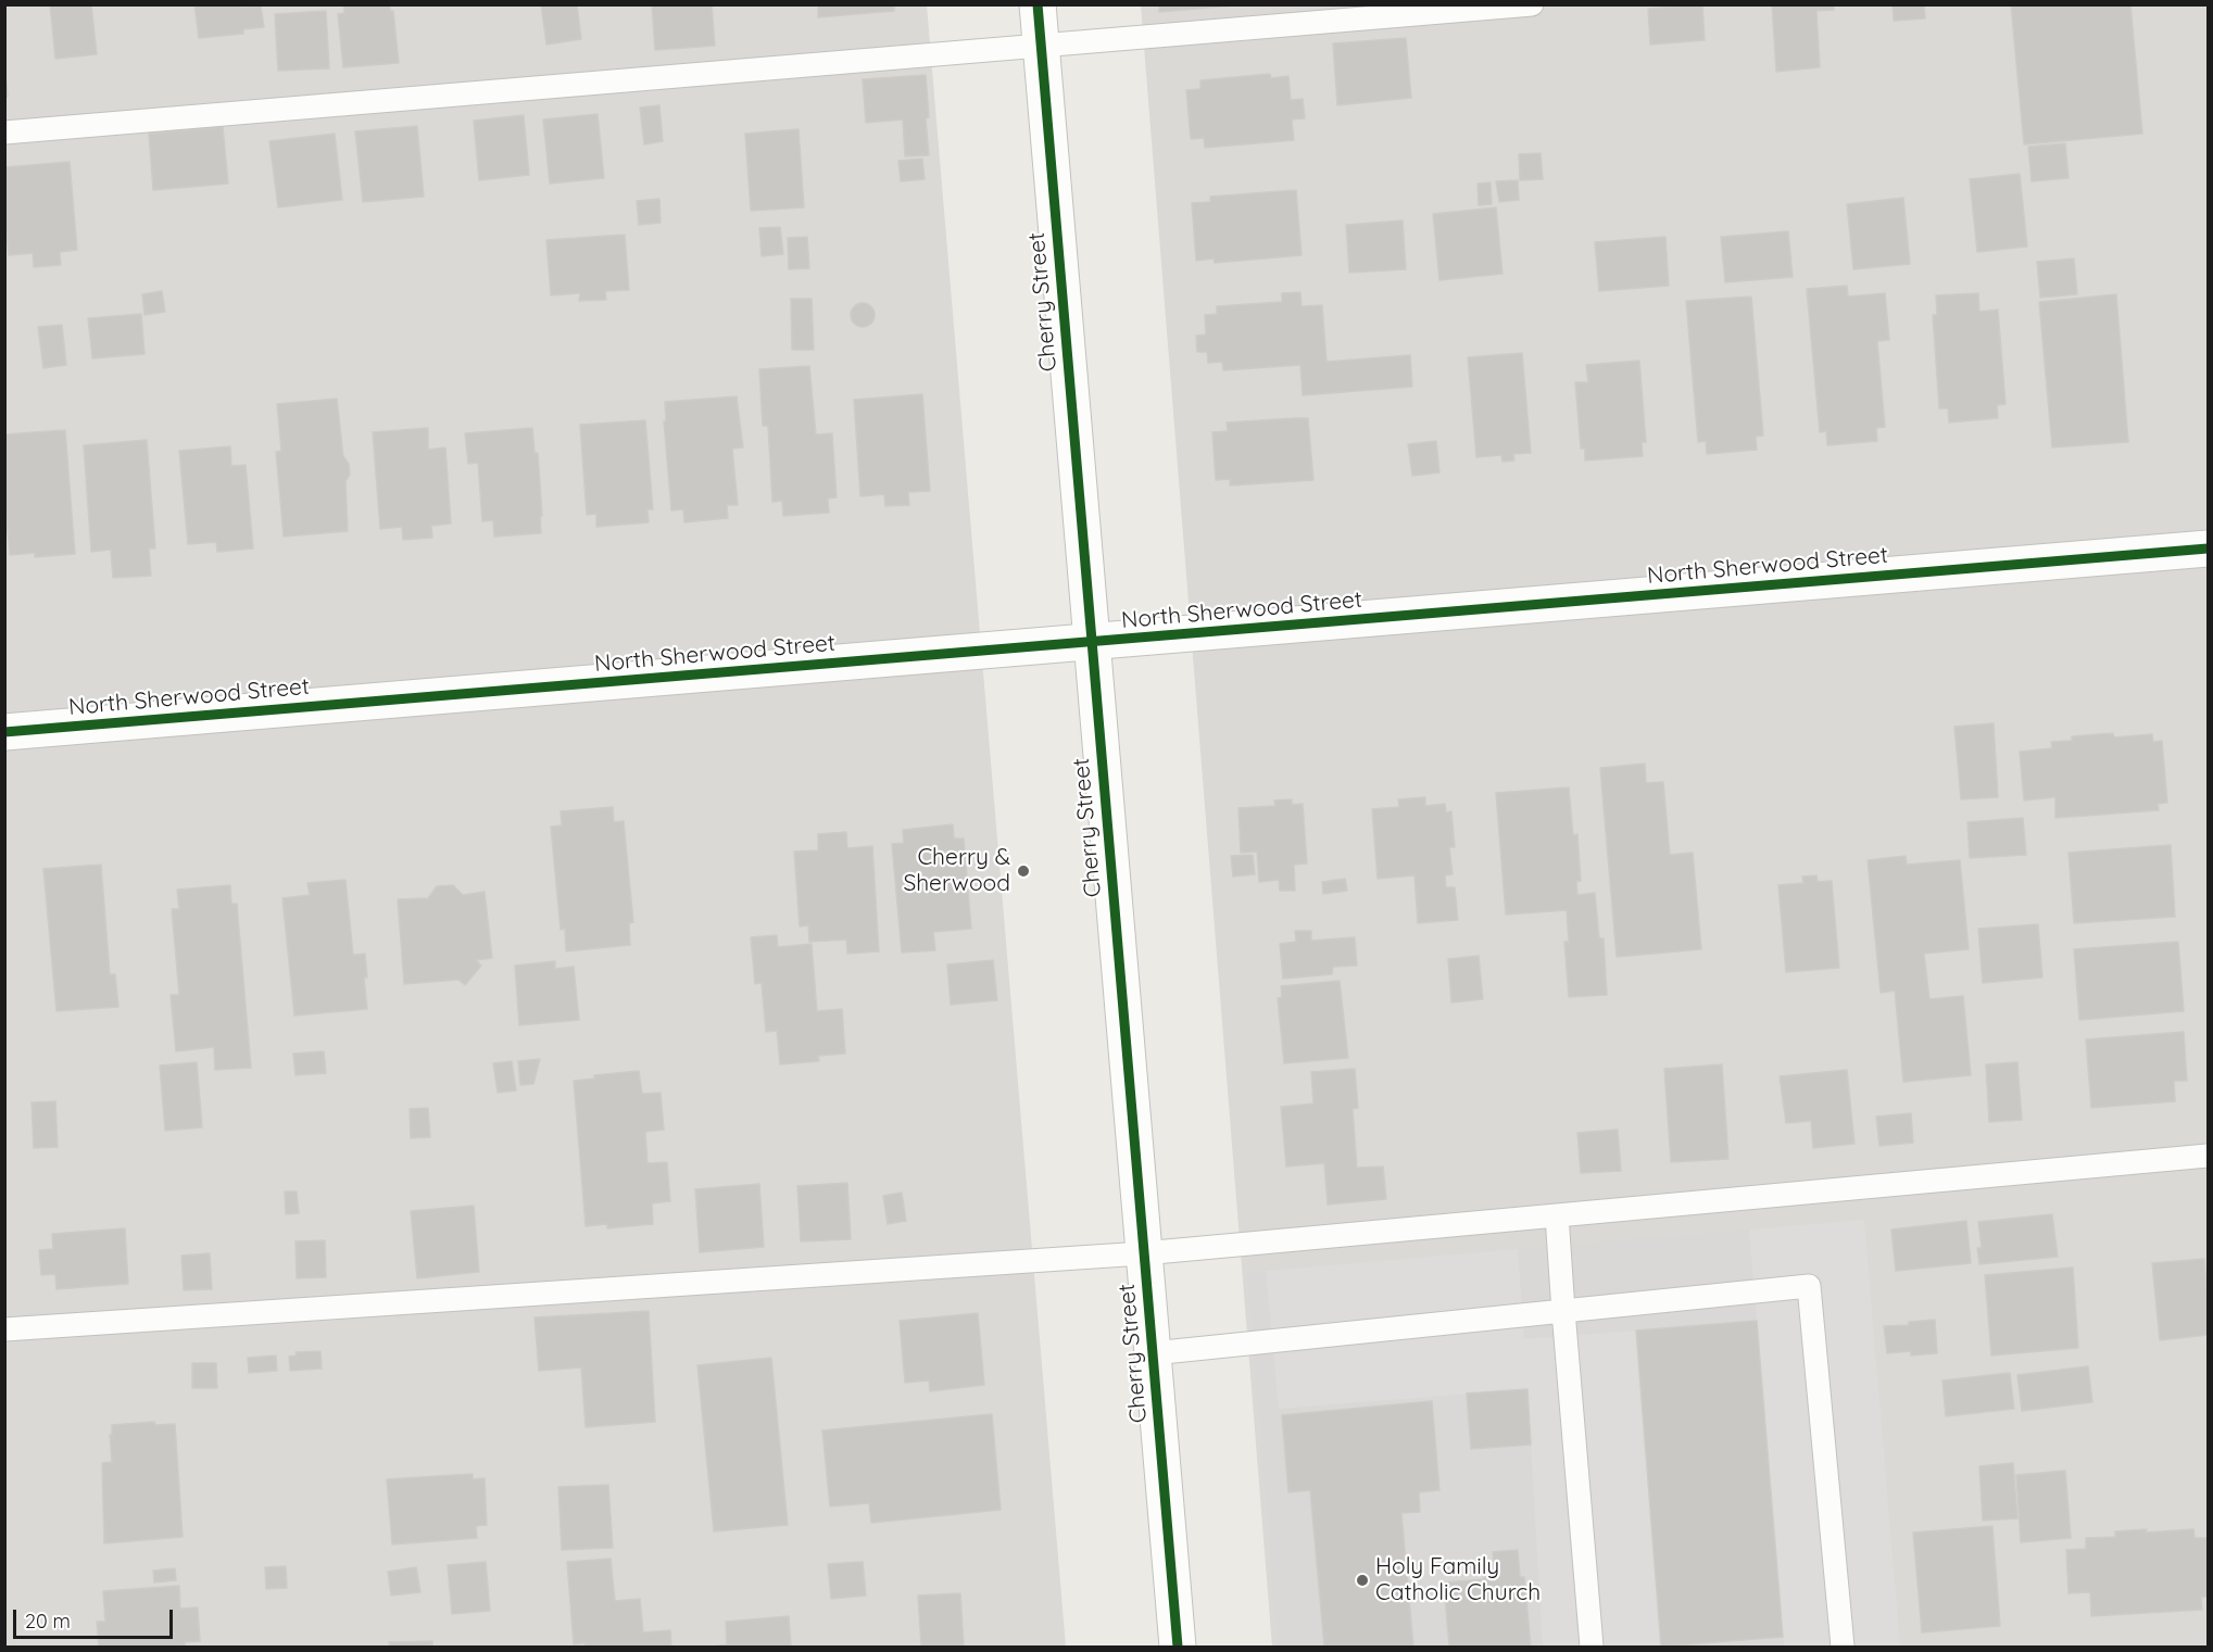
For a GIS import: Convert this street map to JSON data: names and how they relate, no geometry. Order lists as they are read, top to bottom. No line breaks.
{"streets":{"street":["Cherry Street","North Sherwood Street"]},"crossings":[["Cherry Street","North Sherwood Street"]],"places":["Cherry & Sherwood","Holy Family Catholic Church"],"scale_bar":"20 m"}
